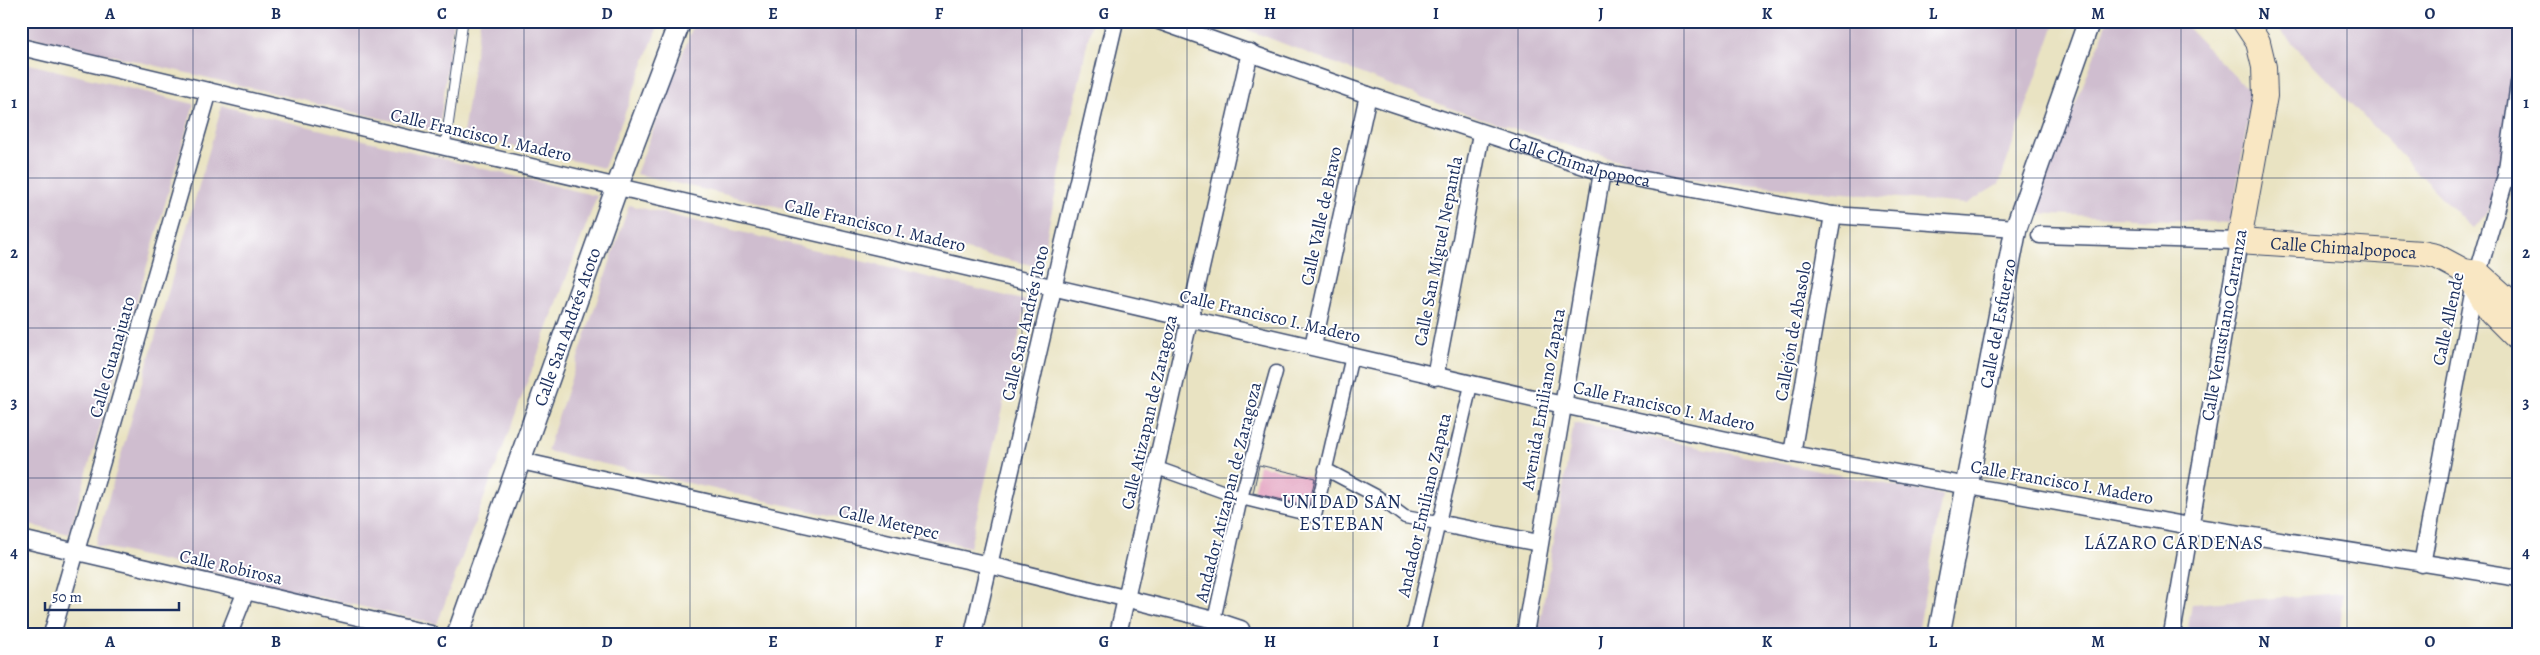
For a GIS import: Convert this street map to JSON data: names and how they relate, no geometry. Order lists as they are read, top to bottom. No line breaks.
{"streets":{"main road":["Calle Chimalpopoca","Calle Venustiano Carranza"],"street":["Calle Francisco I. Madero","Calle Valle de Bravo","Calle San Miguel Nepantla","Calle Allende","Calle San Andrés Toto","Calle del Esfuerzo","Calle San Andrés Atoto","Callejón de Abasolo","Calle Guanajuato","Avenida Emiliano Zapata","Calle Atizapan de Zaragoza","Andador Atizapan de Zaragoza","Andador Emiliano Zapata","Calle Metepec","Calle Robirosa"]},"crossings":[["Calle Francisco I. Madero","Calle Valle de Bravo"],["Calle Francisco I. Madero","Calle San Miguel Nepantla"],["Calle Francisco I. Madero","Calle Allende"],["Calle Francisco I. Madero","Calle San Andrés Toto"],["Calle Francisco I. Madero","Calle del Esfuerzo"],["Calle Francisco I. Madero","Calle Venustiano Carranza"],["Calle Francisco I. Madero","Calle San Andrés Atoto"],["Calle Francisco I. Madero","Callejón de Abasolo"],["Calle Francisco I. Madero","Calle Guanajuato"],["Calle Francisco I. Madero","Avenida Emiliano Zapata"],["Calle Francisco I. Madero","Calle Atizapan de Zaragoza"],["Calle Francisco I. Madero","Andador Emiliano Zapata"],["Calle Chimalpopoca","Calle Valle de Bravo"],["Calle Chimalpopoca","Calle San Miguel Nepantla"],["Calle Chimalpopoca","Calle Allende"],["Calle Chimalpopoca","Calle del Esfuerzo"],["Calle Chimalpopoca","Calle Venustiano Carranza"],["Calle Chimalpopoca","Callejón de Abasolo"],["Calle Chimalpopoca","Avenida Emiliano Zapata"],["Calle Chimalpopoca","Calle Atizapan de Zaragoza"],["Calle San Andrés Toto","Calle Metepec"],["Calle San Andrés Atoto","Calle Metepec"],["Calle Guanajuato","Calle Robirosa"],["Calle Atizapan de Zaragoza","Calle Metepec"],["Andador Atizapan de Zaragoza","Calle Metepec"]],"districts":["UNIDAD SAN ESTEBAN","LÁZARO CÁRDENAS"],"scale_bar":"50 m","grid":{"columns":["A","B","C","D","E","F","G","H","I","J","K","L","M","N","O"],"rows":["1","2","3","4"]}}
